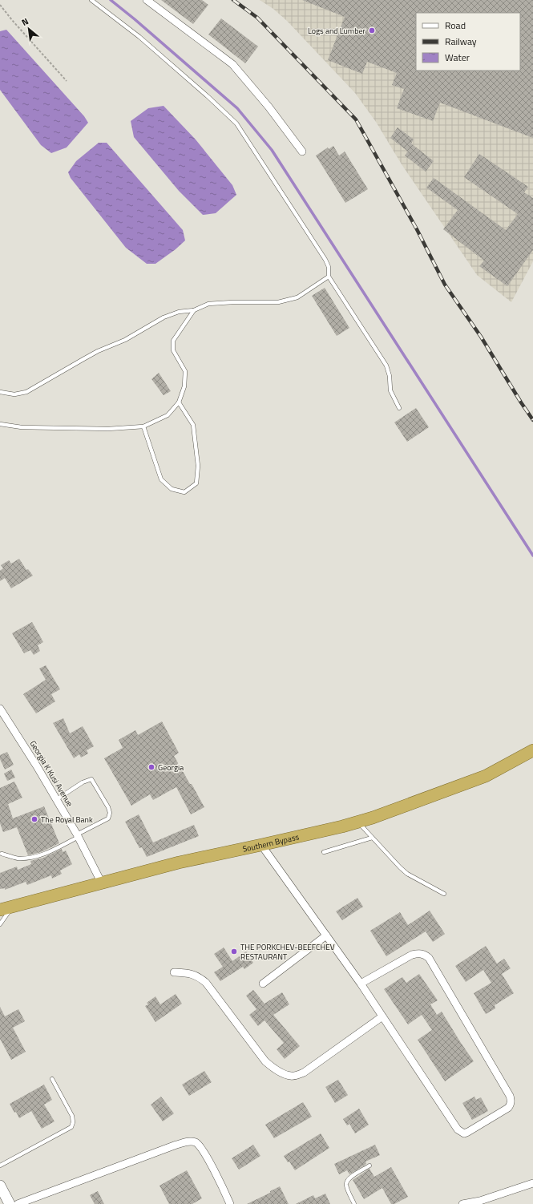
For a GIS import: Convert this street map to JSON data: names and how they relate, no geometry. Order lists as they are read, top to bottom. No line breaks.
{"streets":{"highway":["Southern Bypass"],"street":["Georgia K Kusi Avenue"]},"crossings":[["Georgia K Kusi Avenue","Southern Bypass"]],"places":["Logs and Lumber","Georgia","The Royal Bank","THE PORKCHEV-BEEFCHEV RESTAURANT"],"legend":["Road","Railway","Water"],"north":"top left"}
